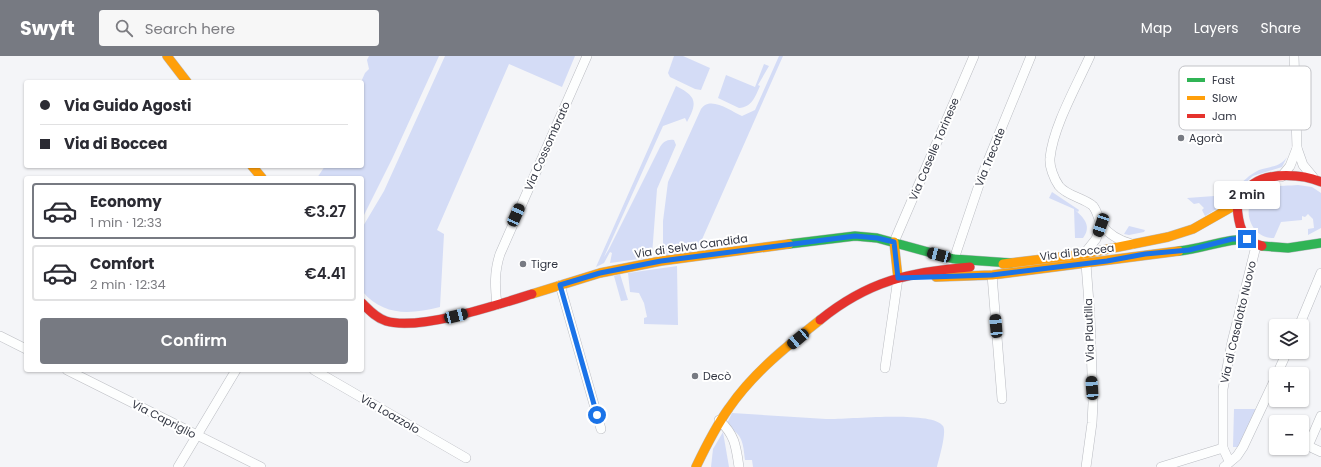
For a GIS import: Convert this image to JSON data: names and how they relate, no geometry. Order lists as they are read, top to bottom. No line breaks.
{"streets":{"main road":["Via di Selva Candida","Via di Boccea"],"street":["Via Cossombrato","Via Caselle Torinese","Via Trecate","Via di Casalotto Nuovo","Via Plautilla","Via Loazzolo","Via Capriglio"]},"crossings":[["Via Cossombrato","Via di Selva Candida"],["Via Caselle Torinese","Via di Selva Candida"],["Via Trecate","Via di Selva Candida"],["Via di Selva Candida","Via di Boccea"],["Via di Boccea","Via Plautilla"]],"places":["Agorà","Tigre","Decò"],"legend":["Fast","Slow","Jam"],"page":{"header":"Swyft","search":"Search here","nav":["Map","Layers","Share"],"banner":["Via Guido Agosti","Via di Boccea"],"bubble":"2 min","list":[{"name":"Economy","note":"1 min · 12:33","value":"€3.27"},{"name":"Comfort","note":"2 min · 12:34","value":"€4.41"}],"buttons":"Confirm","map_buttons":["+","−"]}}
